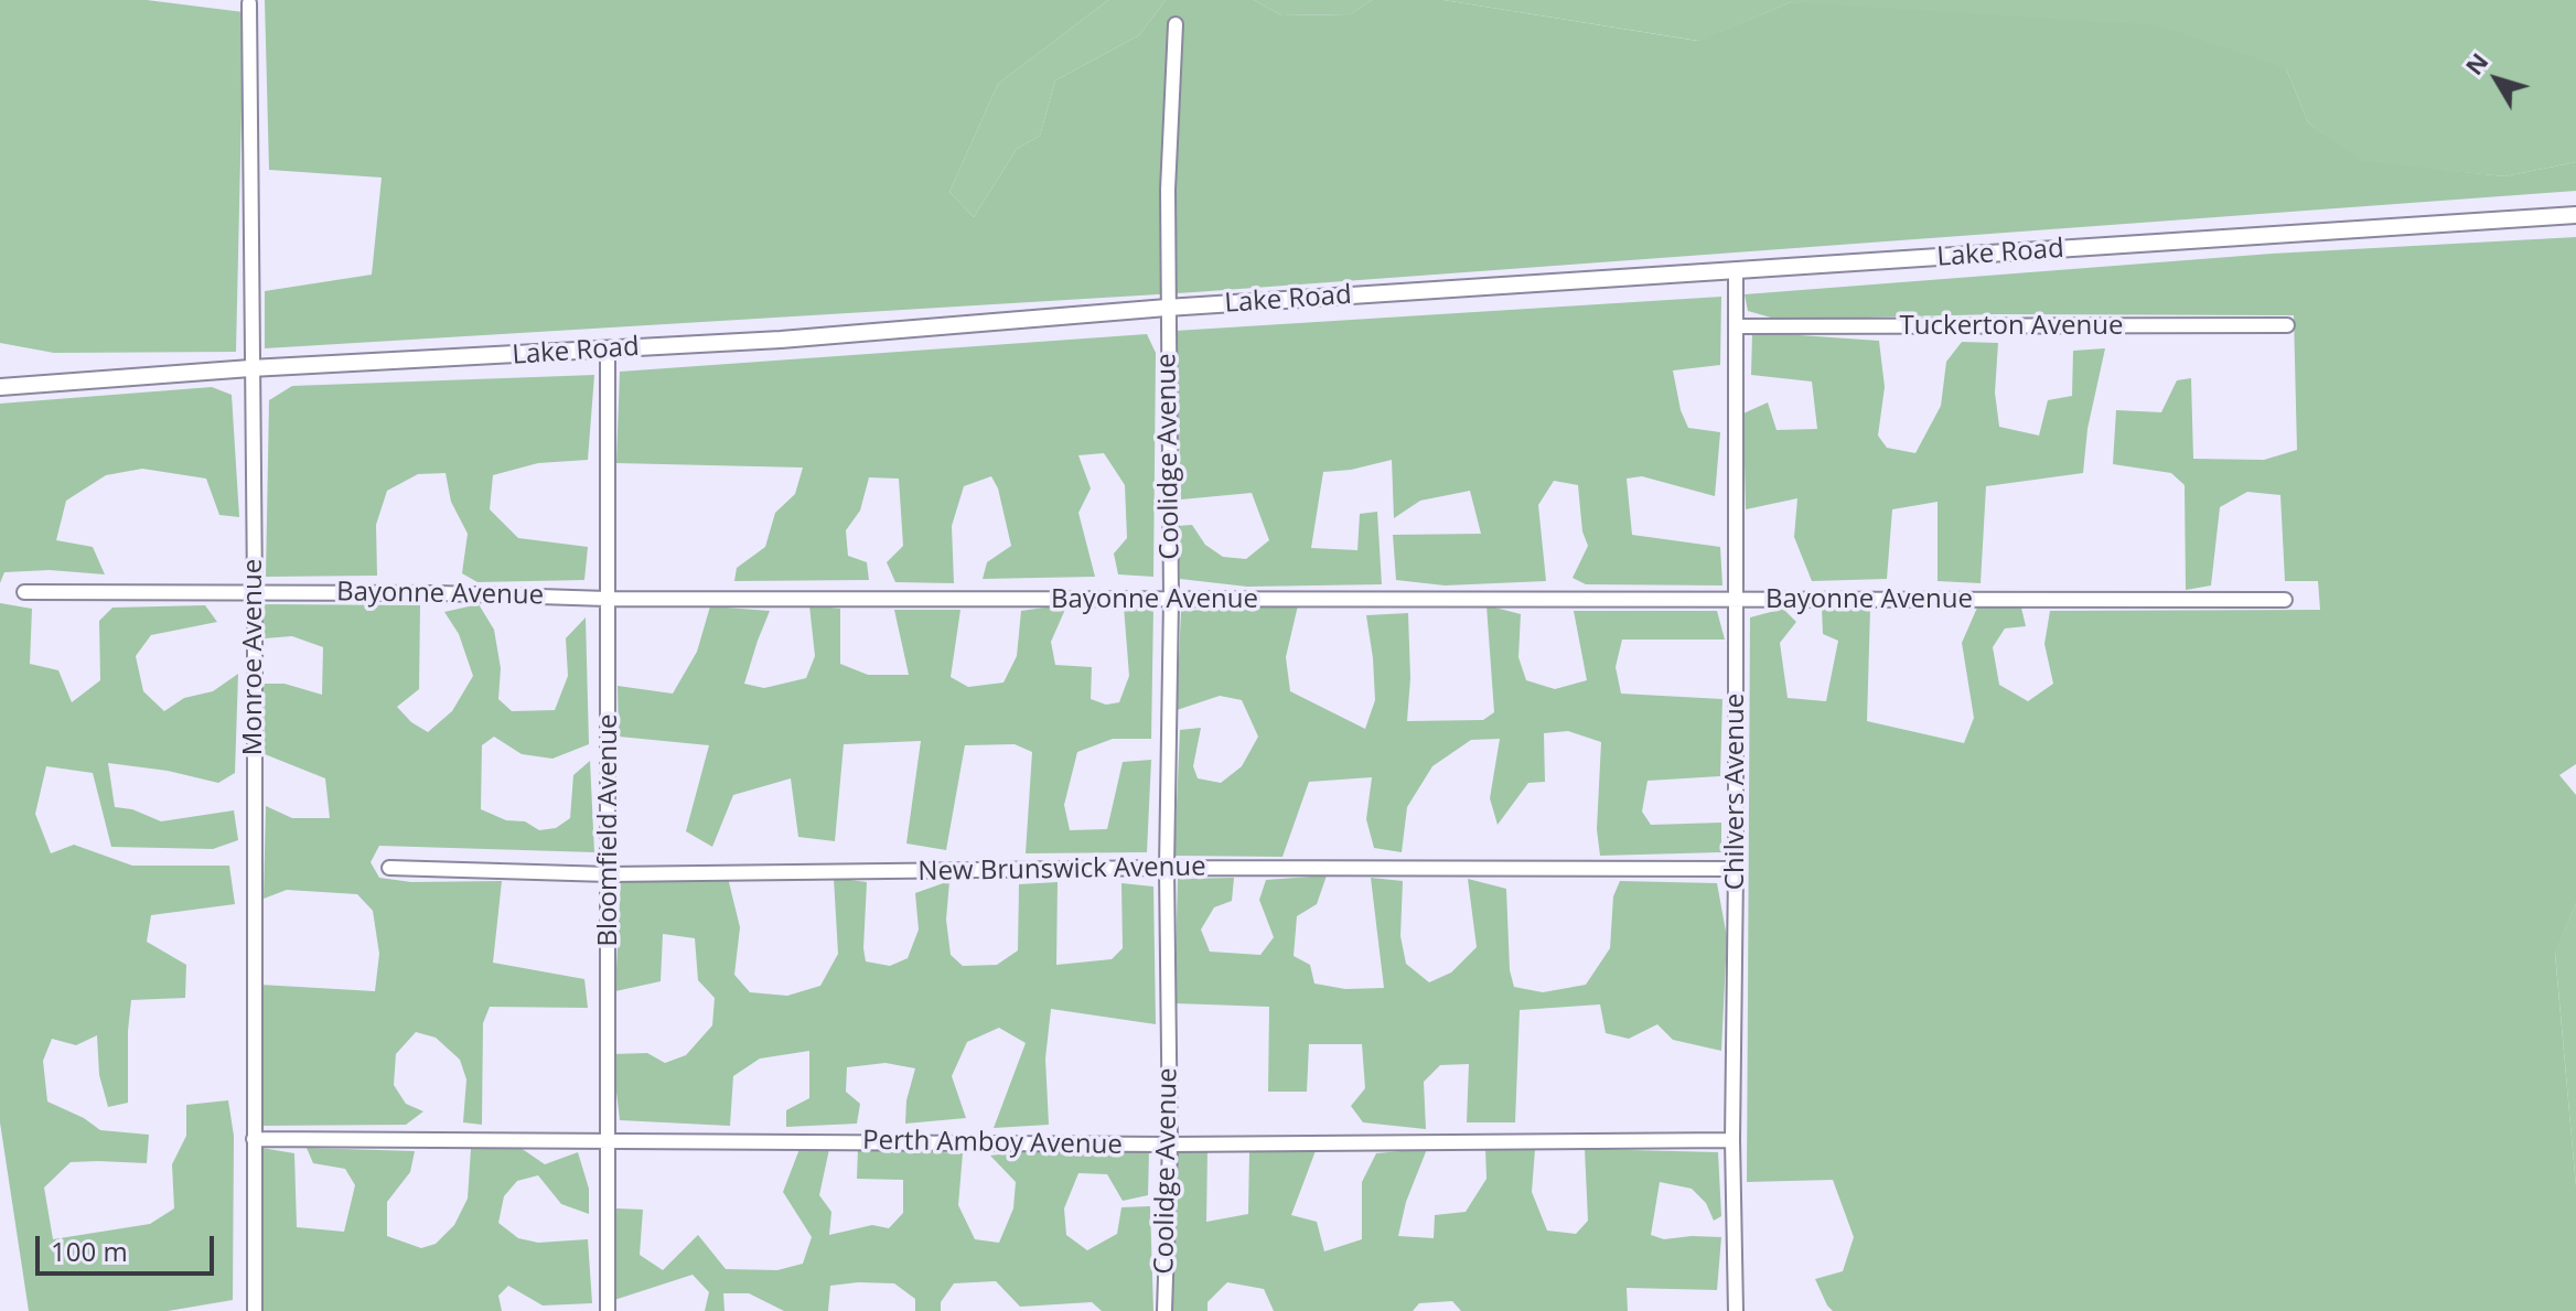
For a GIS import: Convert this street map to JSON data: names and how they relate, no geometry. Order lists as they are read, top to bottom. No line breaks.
{"streets":{"street":["Lake Road","Tuckerton Avenue","Coolidge Avenue","Bayonne Avenue","Monroe Avenue","Chilvers Avenue","Bloomfield Avenue","New Brunswick Avenue","Perth Amboy Avenue"]},"crossings":[["Lake Road","Coolidge Avenue"],["Lake Road","Monroe Avenue"],["Lake Road","Chilvers Avenue"],["Lake Road","Bloomfield Avenue"],["Tuckerton Avenue","Chilvers Avenue"],["Coolidge Avenue","Bayonne Avenue"],["Coolidge Avenue","New Brunswick Avenue"],["Coolidge Avenue","Perth Amboy Avenue"],["Bayonne Avenue","Monroe Avenue"],["Bayonne Avenue","Chilvers Avenue"],["Bayonne Avenue","Bloomfield Avenue"],["Monroe Avenue","Perth Amboy Avenue"],["Chilvers Avenue","New Brunswick Avenue"],["Chilvers Avenue","Perth Amboy Avenue"],["Bloomfield Avenue","New Brunswick Avenue"],["Bloomfield Avenue","Perth Amboy Avenue"]],"scale_bar":"100 m","north":"top left"}
